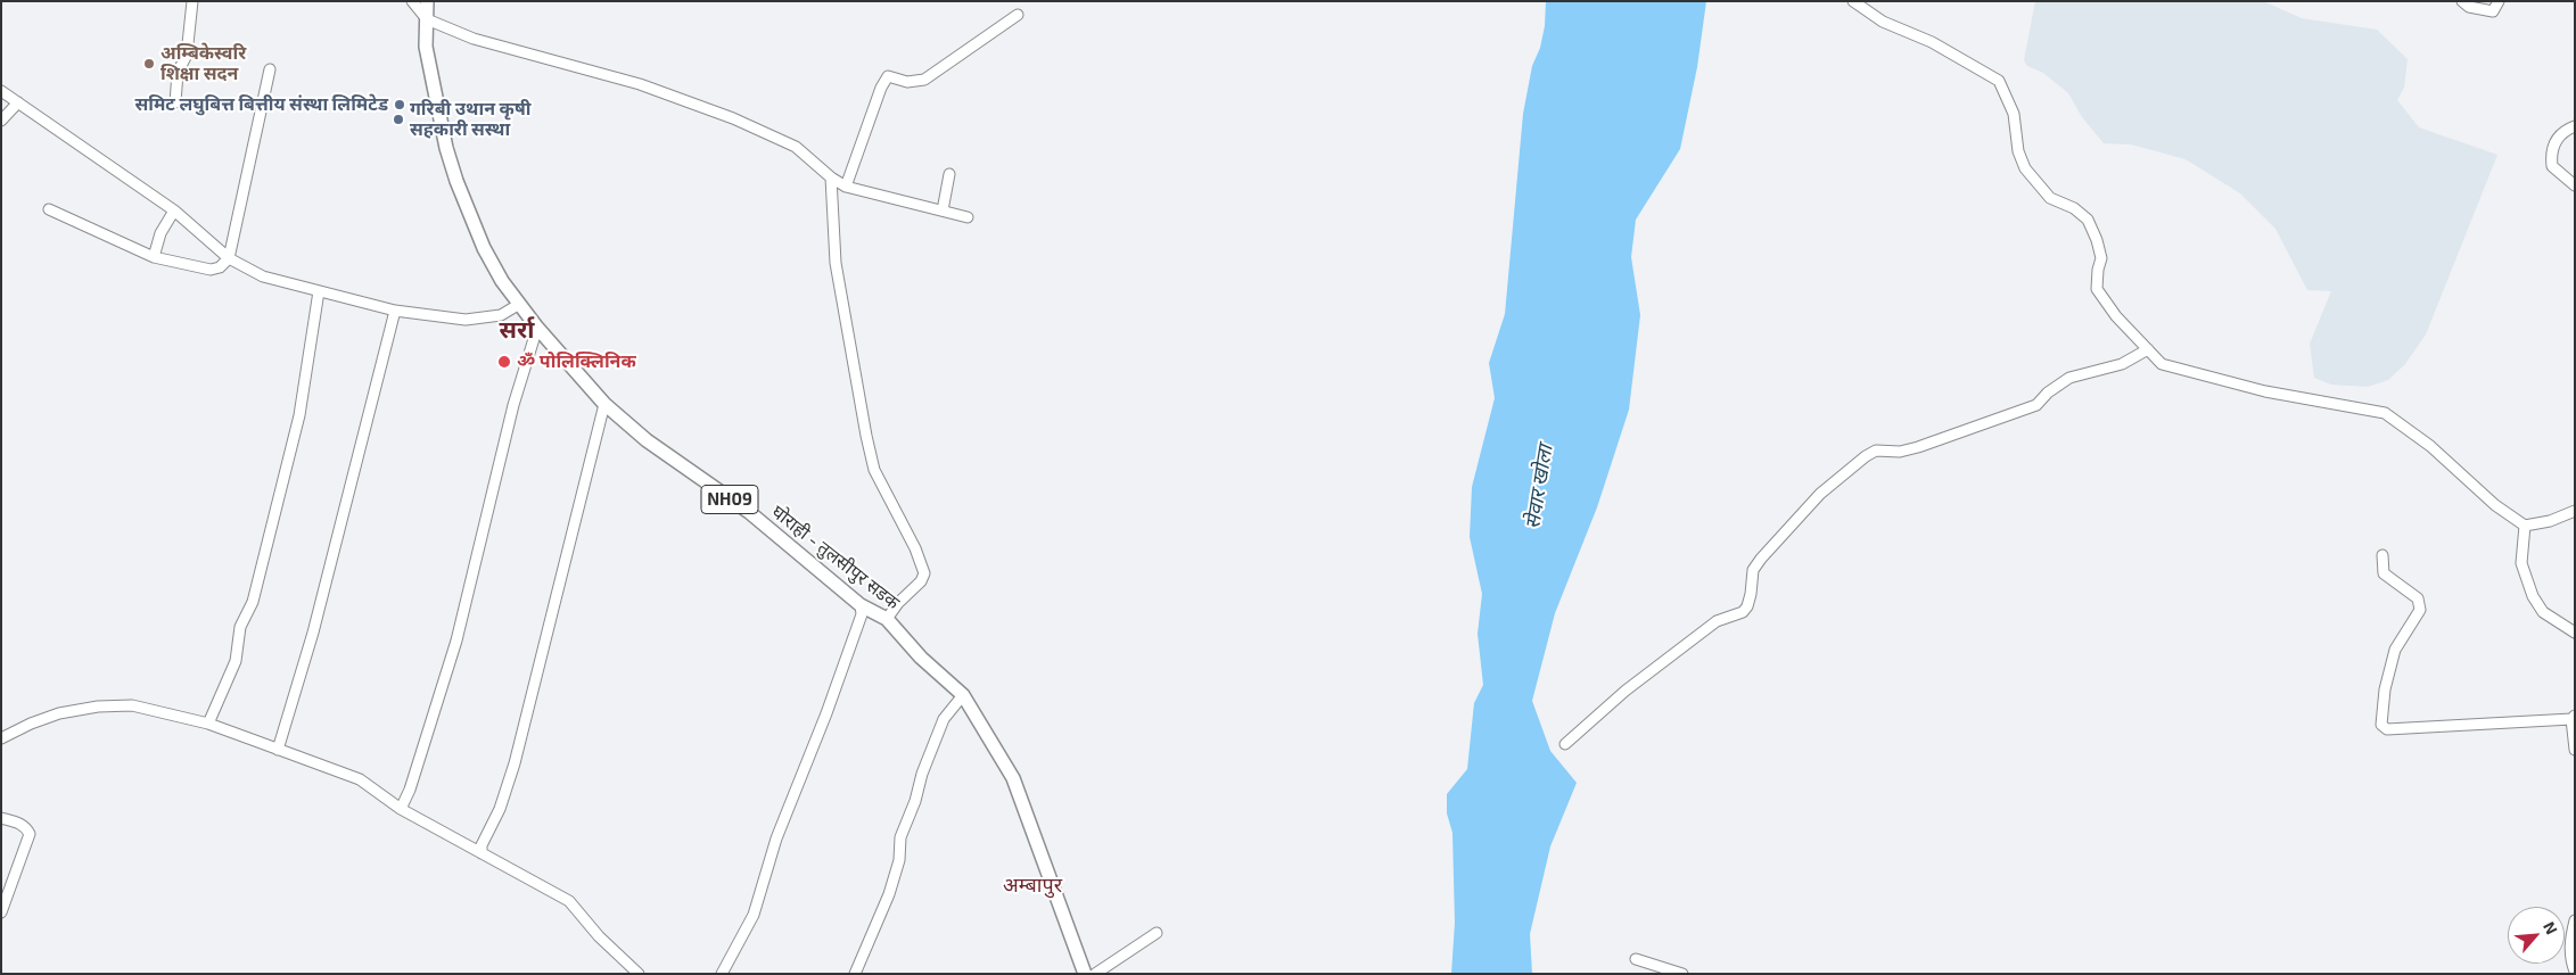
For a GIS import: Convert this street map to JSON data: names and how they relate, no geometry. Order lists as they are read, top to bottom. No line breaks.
{"streets":{"main road":["NH09","घोराही - तुलसीपुर सडक"]},"districts":["सर्रा","अम्बापुर"],"water":["सेवार खोला"],"places":["अम्बिकेस्वरि शिक्षा सदन","समिट लघुबित्त बित्तीय संस्था लिमिटेड","गरिबी उथान कृषी सहकारी सस्था","ॐ पोलिक्लिनिक"],"north":"top right"}
